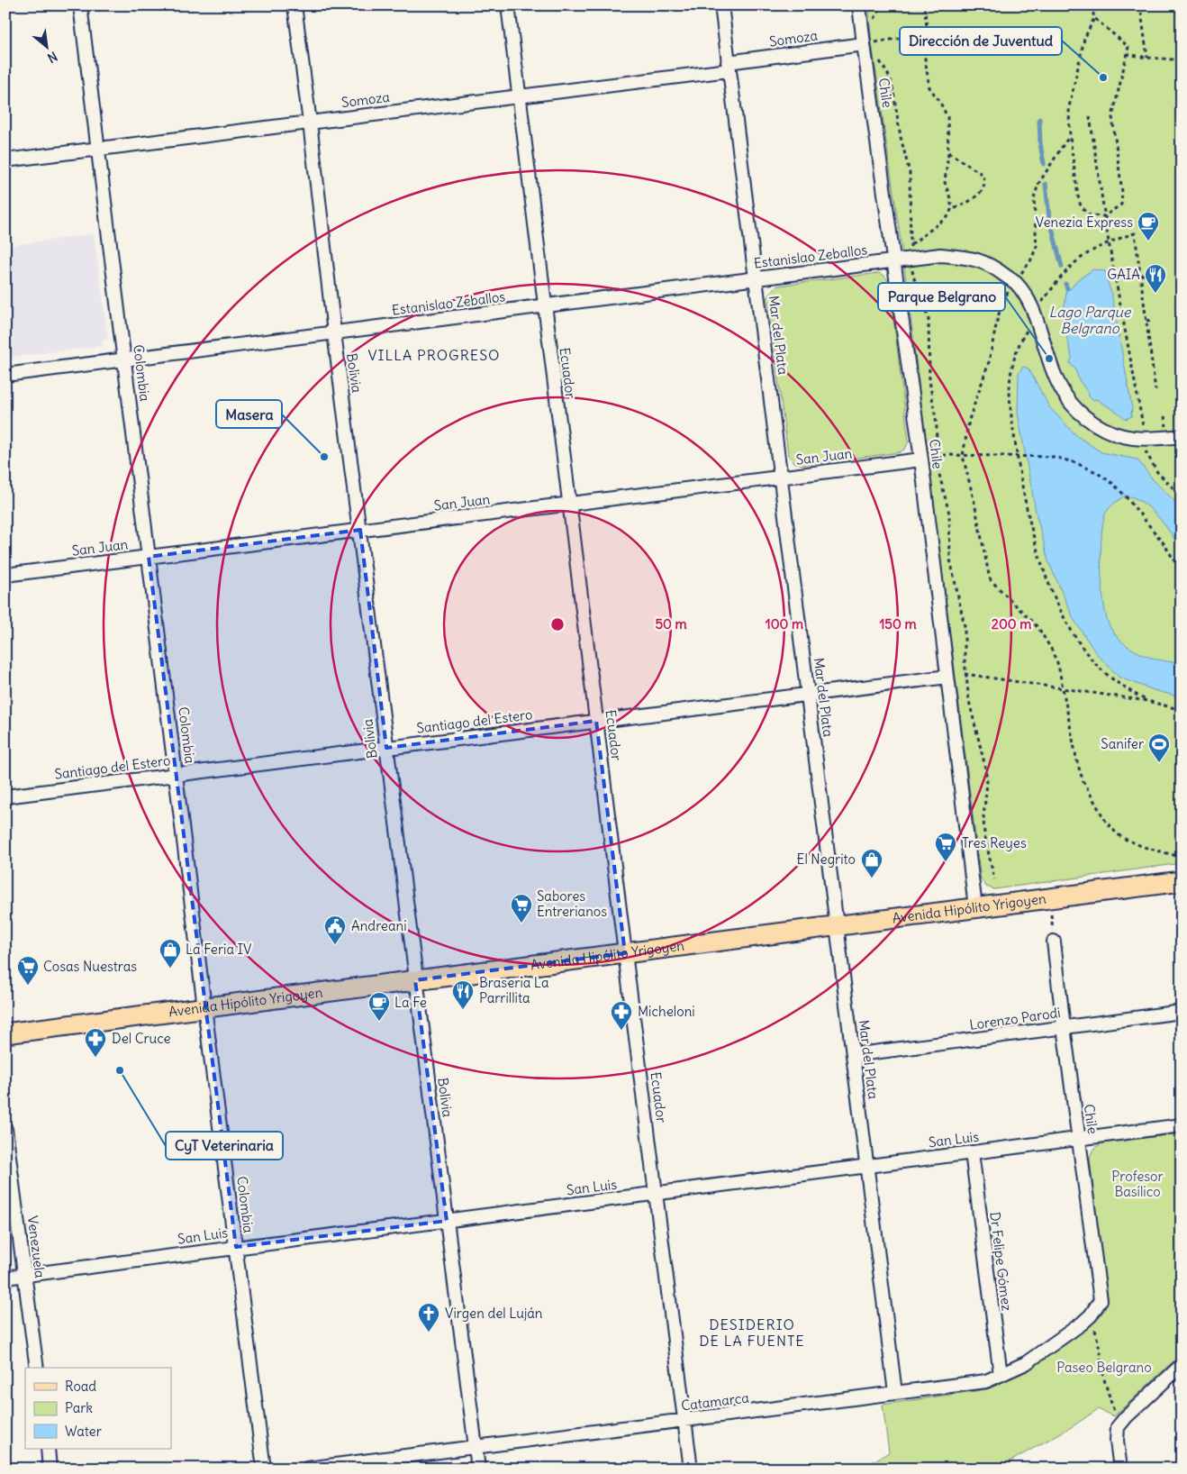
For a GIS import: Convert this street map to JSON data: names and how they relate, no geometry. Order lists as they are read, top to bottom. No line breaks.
{"streets":{"main road":["Avenida Hipólito Yrigoyen"],"street":["Somoza","Chile","Estanislao Zeballos","Mar del Plata","Colombia","Bolivia","Ecuador","San Juan","Santiago del Estero","Lorenzo Parodi","San Luis","Venezuela","Dr Felipe Gómez","Catamarca"]},"crossings":[["Somoza","Chile"],["Somoza","Mar del Plata"],["Somoza","Colombia"],["Somoza","Bolivia"],["Somoza","Ecuador"],["Chile","Estanislao Zeballos"],["Chile","San Juan"],["Chile","Santiago del Estero"],["Chile","Avenida Hipólito Yrigoyen"],["Chile","Lorenzo Parodi"],["Chile","San Luis"],["Chile","Catamarca"],["Estanislao Zeballos","Mar del Plata"],["Estanislao Zeballos","Colombia"],["Estanislao Zeballos","Bolivia"],["Estanislao Zeballos","Ecuador"],["Mar del Plata","San Juan"],["Mar del Plata","Santiago del Estero"],["Mar del Plata","Avenida Hipólito Yrigoyen"],["Mar del Plata","Lorenzo Parodi"],["Mar del Plata","San Luis"],["Mar del Plata","Catamarca"],["Colombia","San Juan"],["Colombia","Santiago del Estero"],["Colombia","Avenida Hipólito Yrigoyen"],["Colombia","San Luis"],["Bolivia","San Juan"],["Bolivia","Santiago del Estero"],["Bolivia","Avenida Hipólito Yrigoyen"],["Bolivia","San Luis"],["Bolivia","Catamarca"],["Ecuador","San Juan"],["Ecuador","Santiago del Estero"],["Ecuador","Avenida Hipólito Yrigoyen"],["Ecuador","San Luis"],["Ecuador","Catamarca"],["San Luis","Venezuela"],["San Luis","Dr Felipe Gómez"],["Dr Felipe Gómez","Catamarca"]],"districts":["VILLA PROGRESO","DESIDERIO DE LA FUENTE"],"water":["Lago Parque Belgrano"],"parks":["Profesor Basílico","Paseo Belgrano"],"places":{"other":["Dirección de Juventud","Parque Belgrano","Masera","CyT Veterinaria"],"cafe":["Venezia Express","La Fe"],"restaurant":["GAIA","Braseria La Parrillita"],"sports":["Sanifer"],"supermarket":["Tres Reyes","Sabores Entrerianos","Cosas Nuestras"],"shop":["El Negrito","La Feria IV"],"public building":["Andreani"],"pharmacy":["Micheloni","Del Cruce"],"church":["Virgen del Luján"]},"legend":["Road","Park","Water"],"north":"bottom right","rings":["50 m","100 m","150 m","200 m"]}
